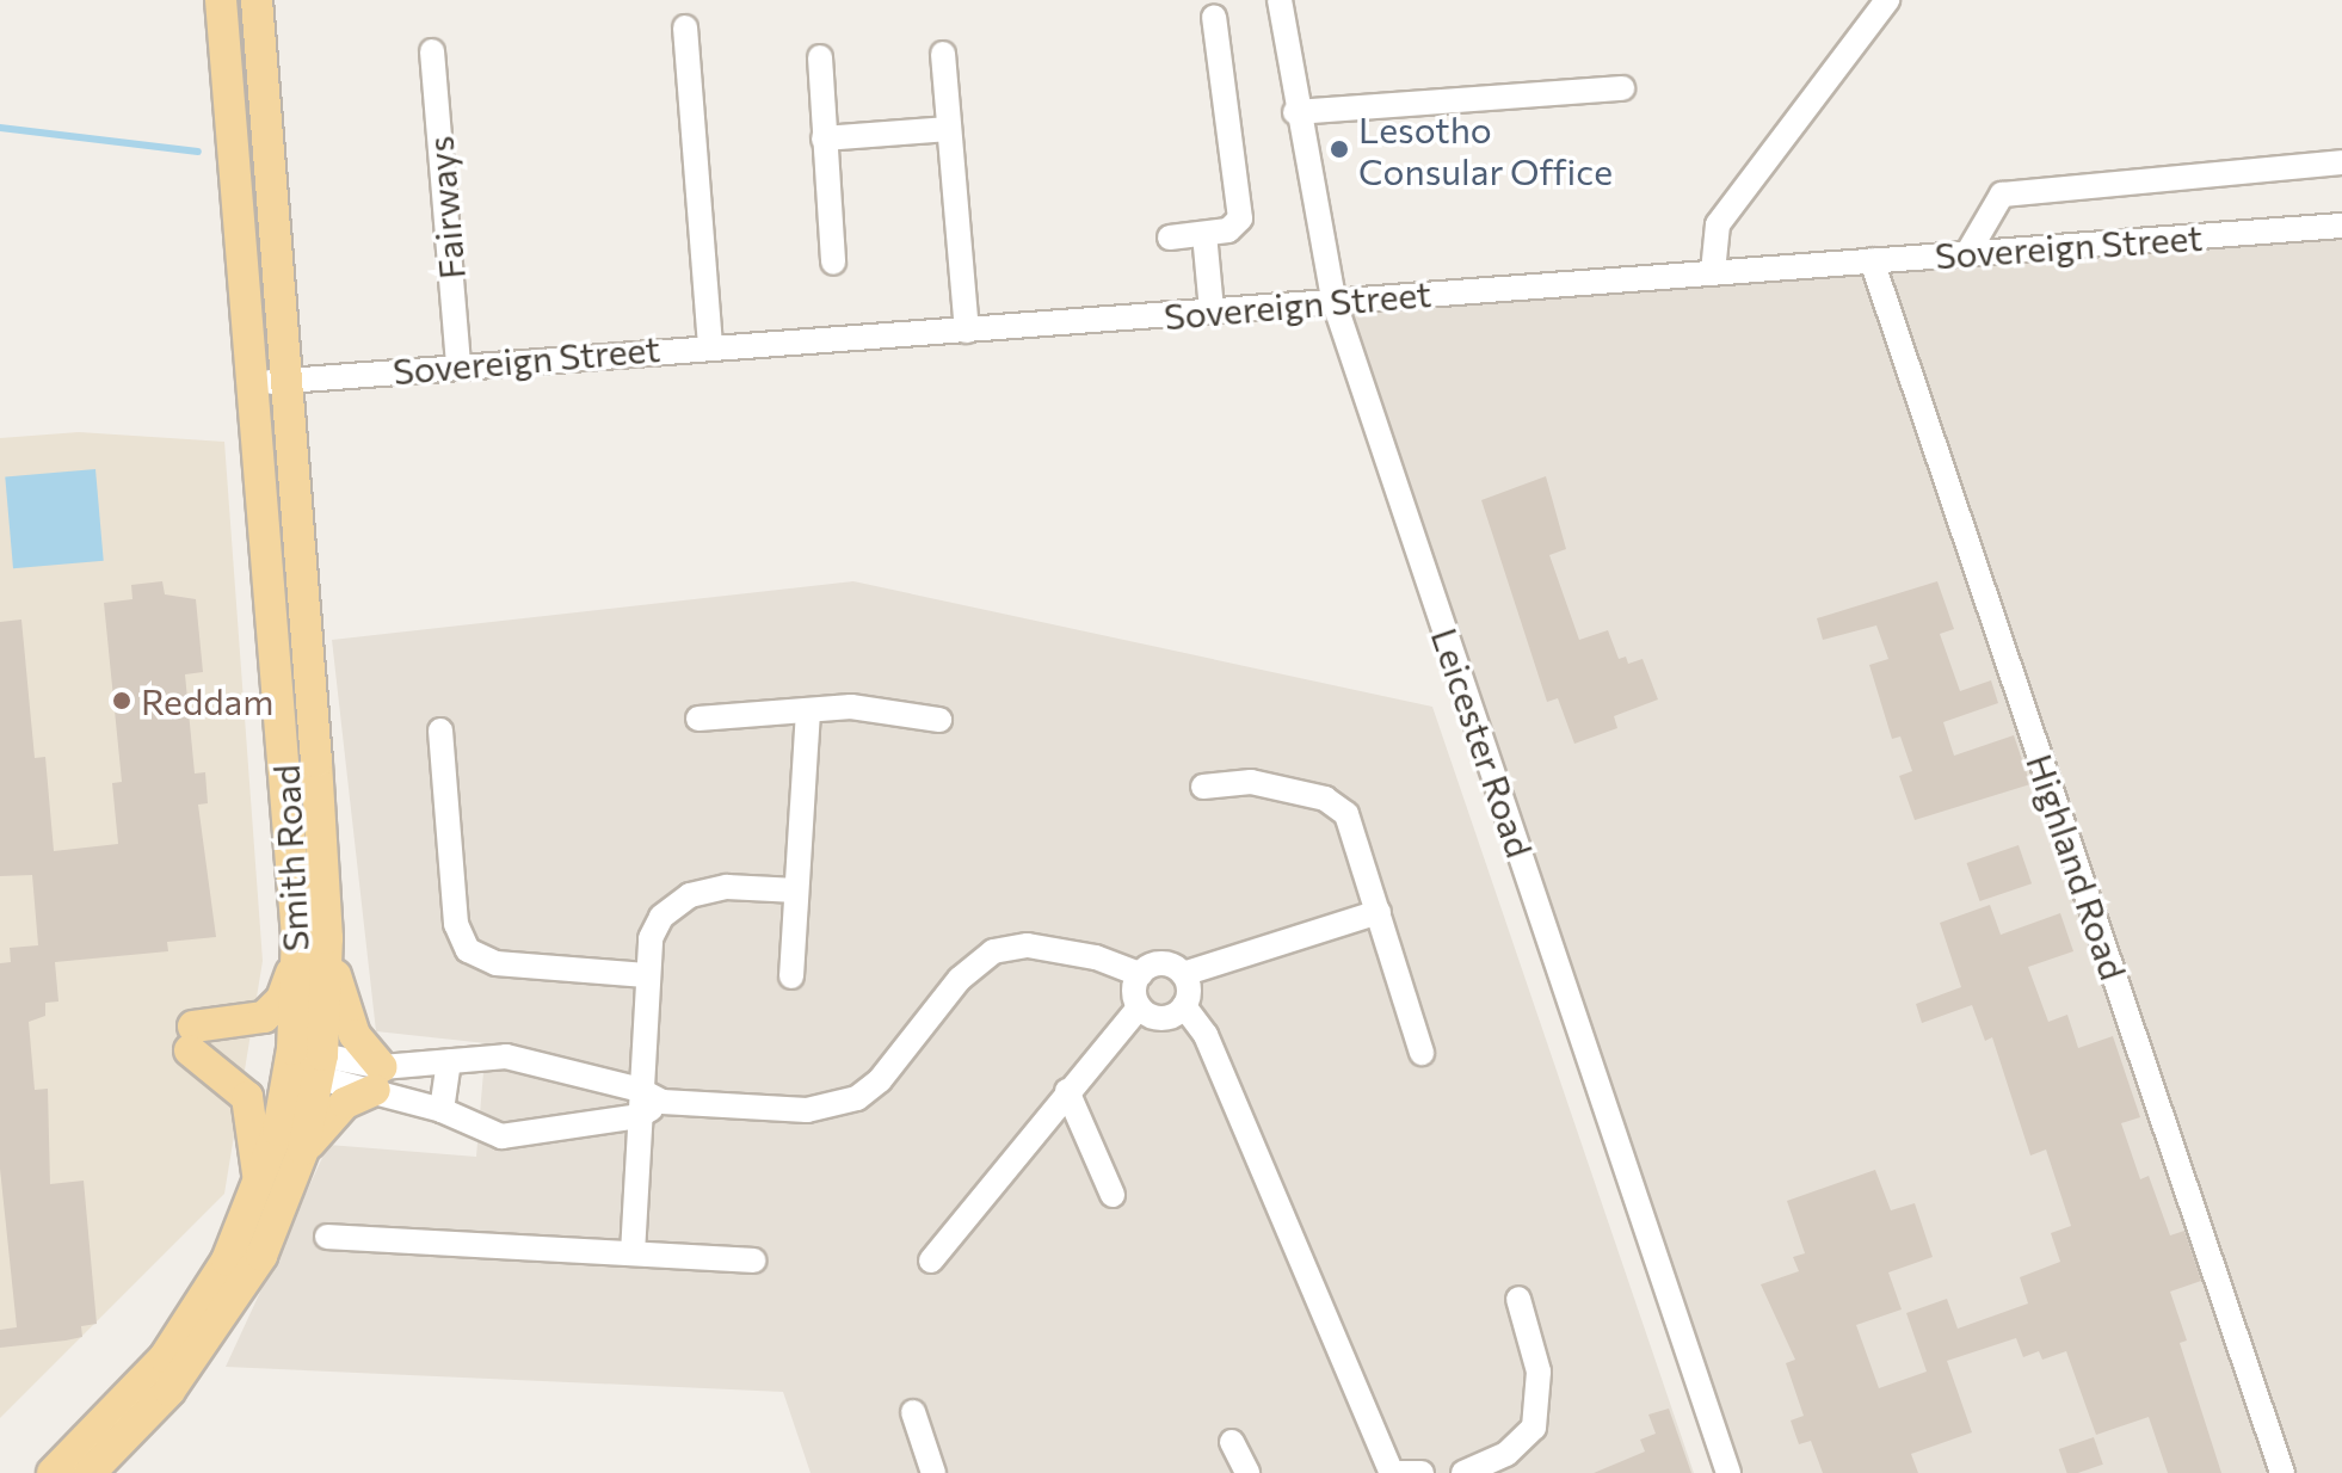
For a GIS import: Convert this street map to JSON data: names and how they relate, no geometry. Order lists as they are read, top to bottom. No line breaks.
{"streets":{"main road":["Smith Road"],"street":["Fairways","Sovereign Street","Leicester Road","Highland Road"]},"crossings":[["Fairways","Sovereign Street"],["Sovereign Street","Leicester Road"],["Sovereign Street","Smith Road"],["Sovereign Street","Highland Road"]],"places":["Lesotho Consular Office","Reddam"]}
